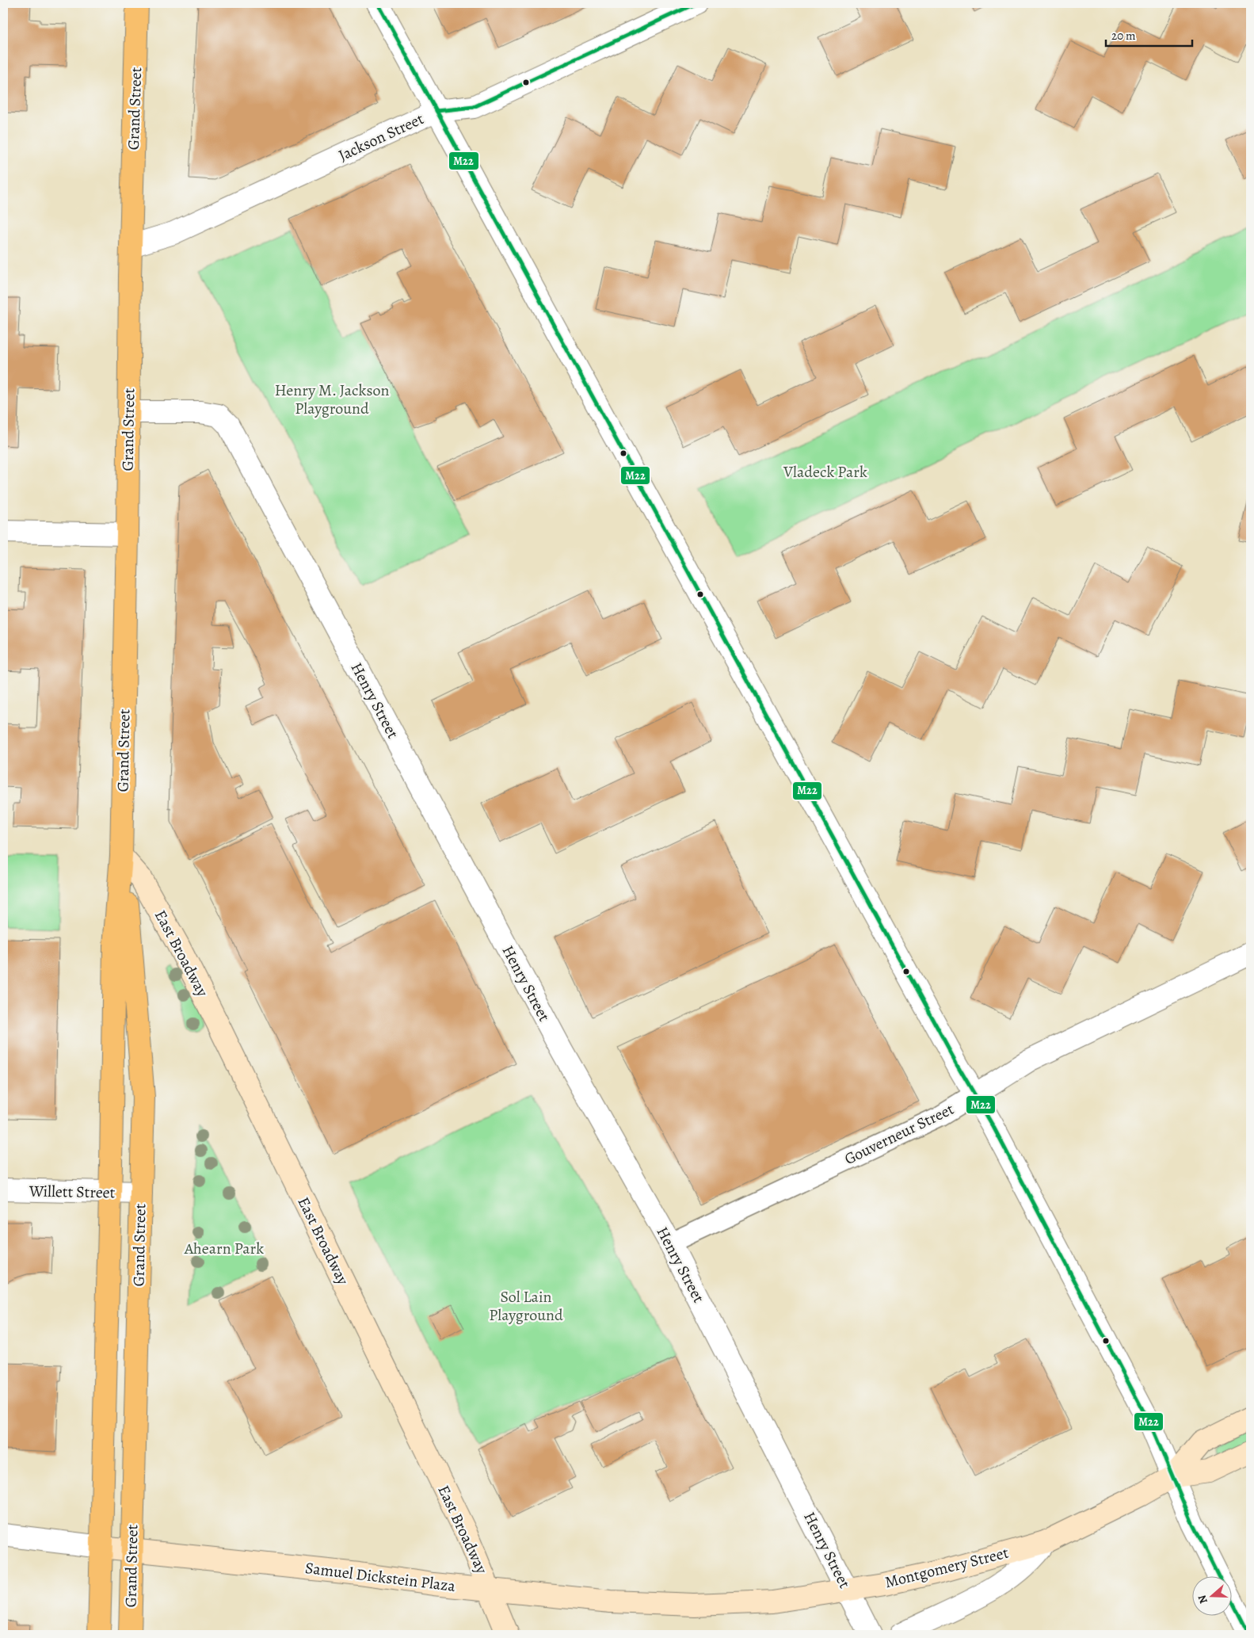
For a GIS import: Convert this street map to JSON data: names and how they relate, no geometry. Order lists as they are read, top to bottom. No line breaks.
{"streets":{"main road":["Grand Street","East Broadway","Montgomery Street","Samuel Dickstein Plaza"],"street":["Jackson Street","Henry Street","Gouverneur Street","Willett Street"]},"crossings":[["Grand Street","Jackson Street"],["Grand Street","Henry Street"],["Grand Street","East Broadway"],["Grand Street","Willett Street"],["Grand Street","Samuel Dickstein Plaza"],["Henry Street","Gouverneur Street"],["Henry Street","Montgomery Street"],["Henry Street","Samuel Dickstein Plaza"],["East Broadway","Samuel Dickstein Plaza"],["Montgomery Street","Samuel Dickstein Plaza"]],"parks":["Henry M. Jackson Playground","Vladeck Park","Ahearn Park","Sol Lain Playground"],"lines":["transit line M22"],"scale_bar":"20 m","north":"left"}
